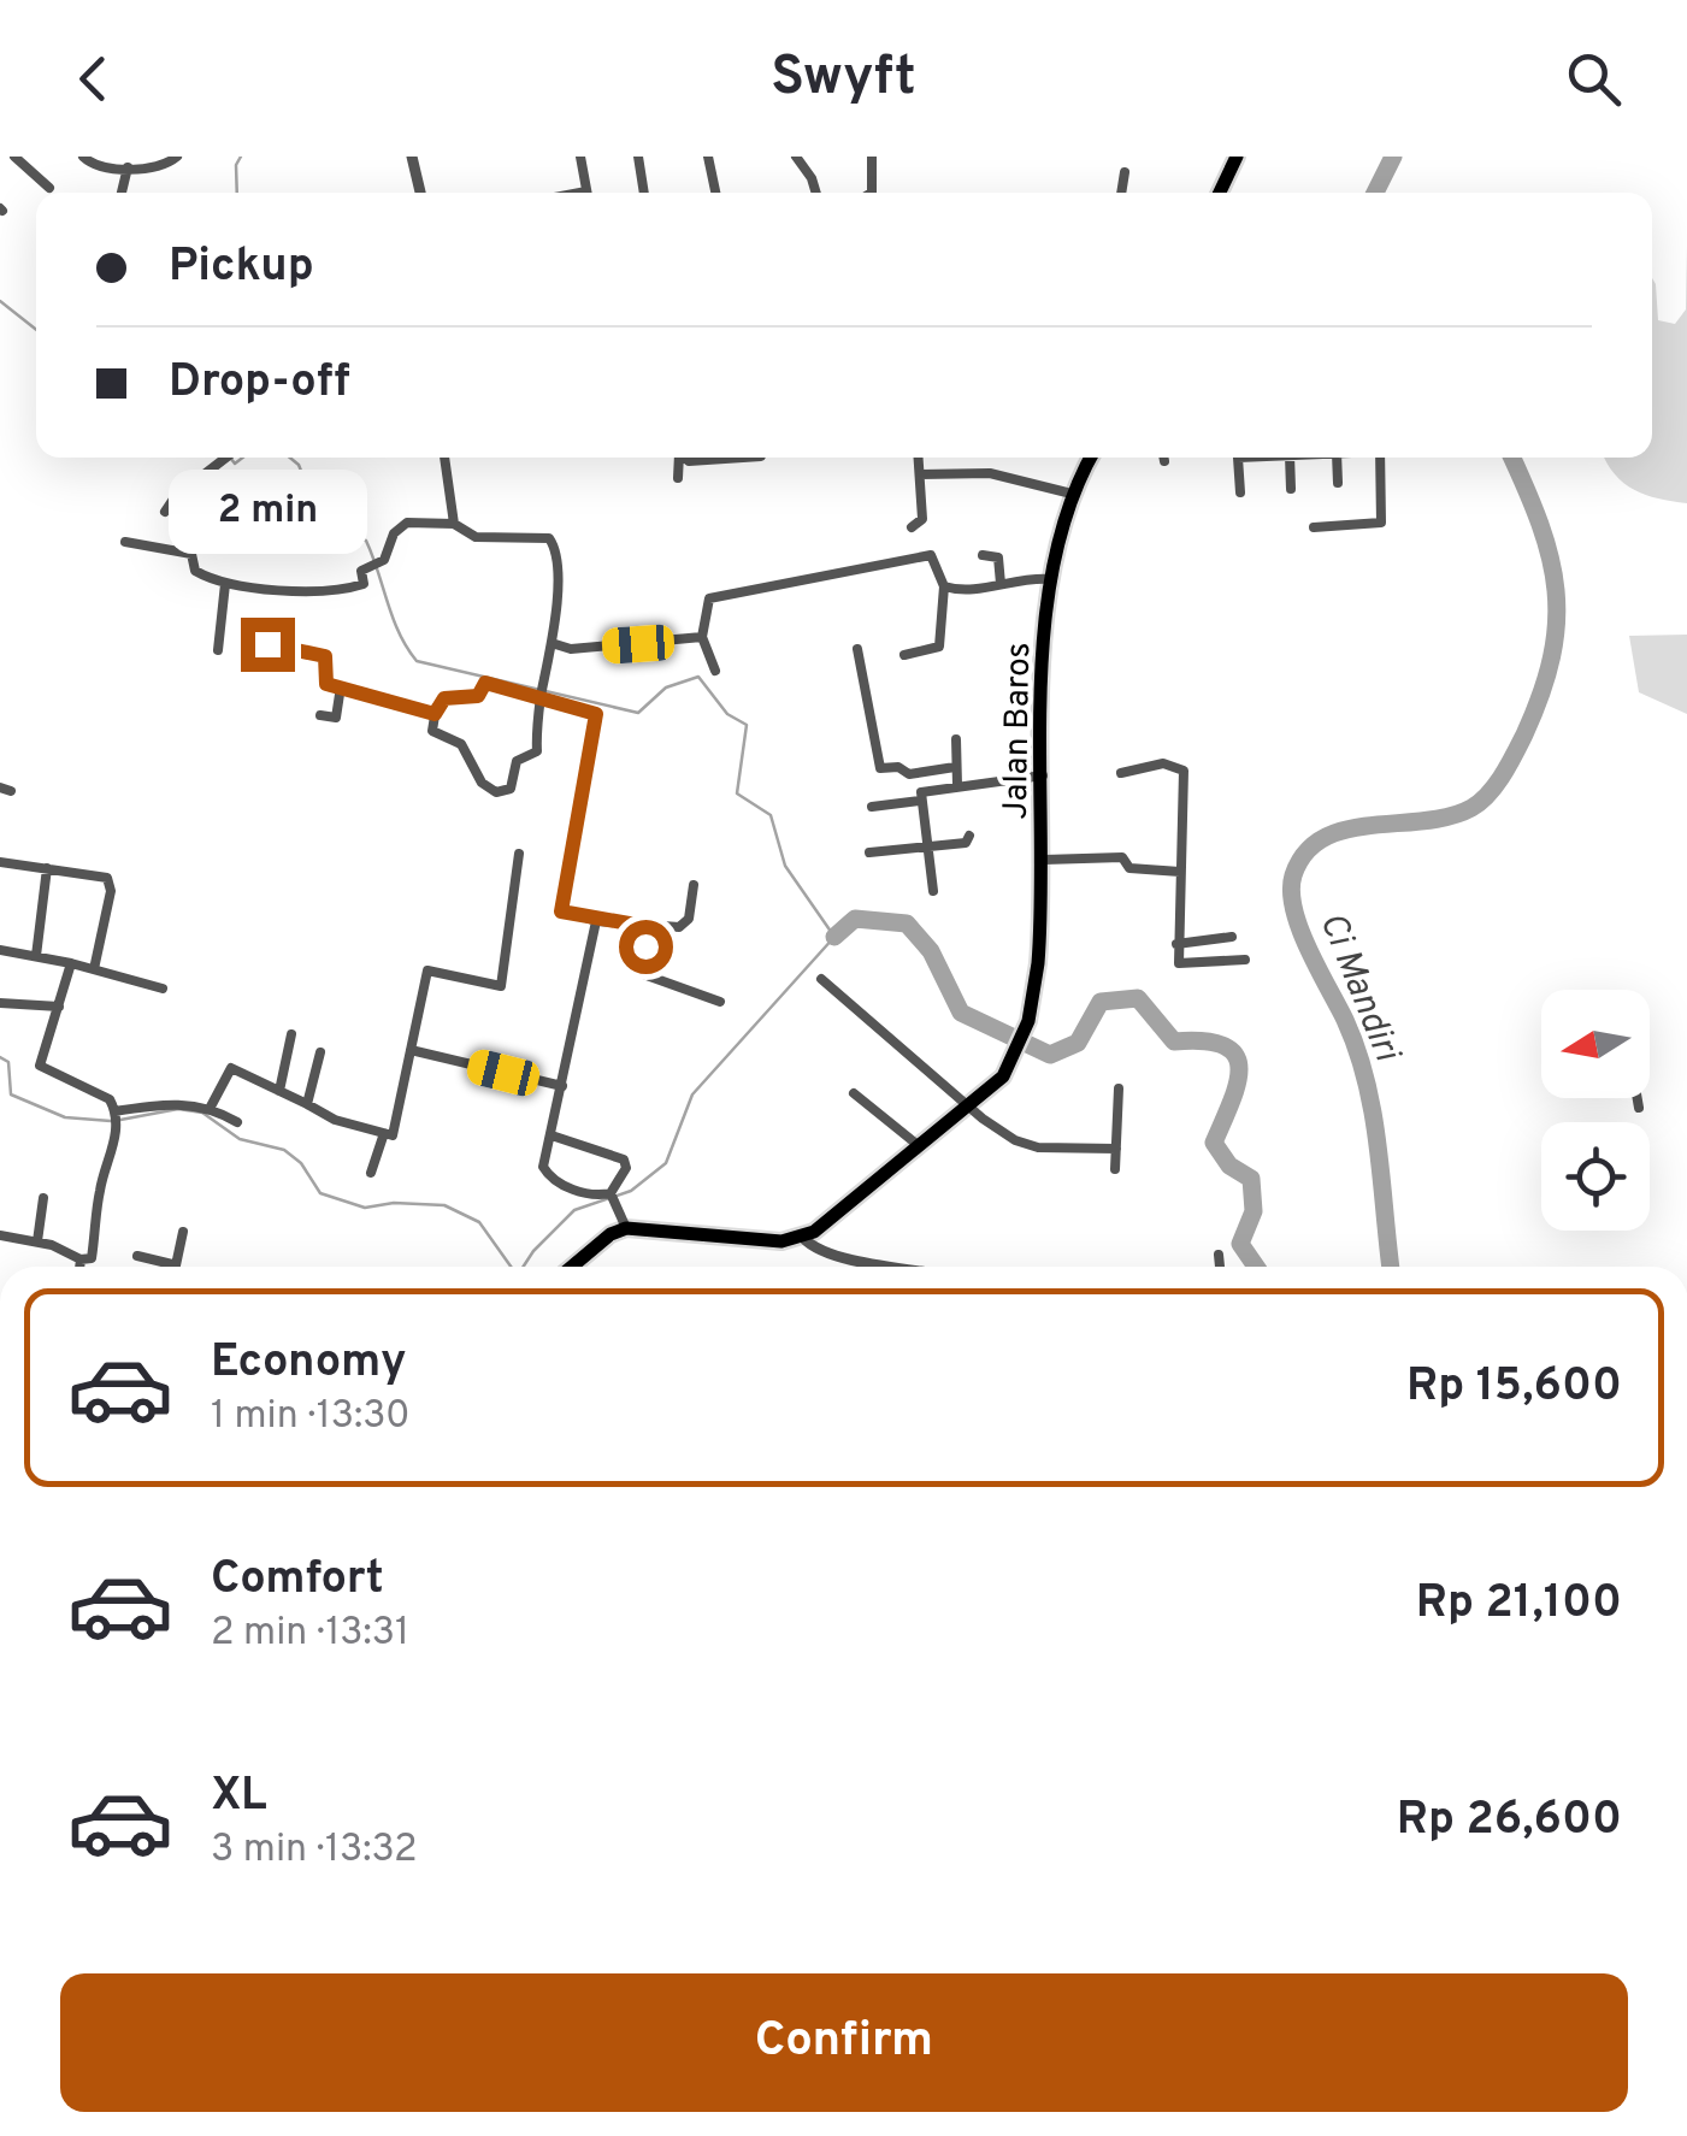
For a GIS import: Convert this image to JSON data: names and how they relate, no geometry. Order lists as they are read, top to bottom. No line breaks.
{"streets":{"main road":["Jalan Baros"]},"water":["Ci Mandiri"],"north":"left","page":{"header":"Swyft","banner":["Pickup","Drop-off"],"bubble":"2 min","list":[{"name":"Economy","note":"1 min · 13:30","value":"Rp 15,600"},{"name":"Comfort","note":"2 min · 13:31","value":"Rp 21,100"},{"name":"XL","note":"3 min · 13:32","value":"Rp 26,600"}],"buttons":"Confirm"}}
